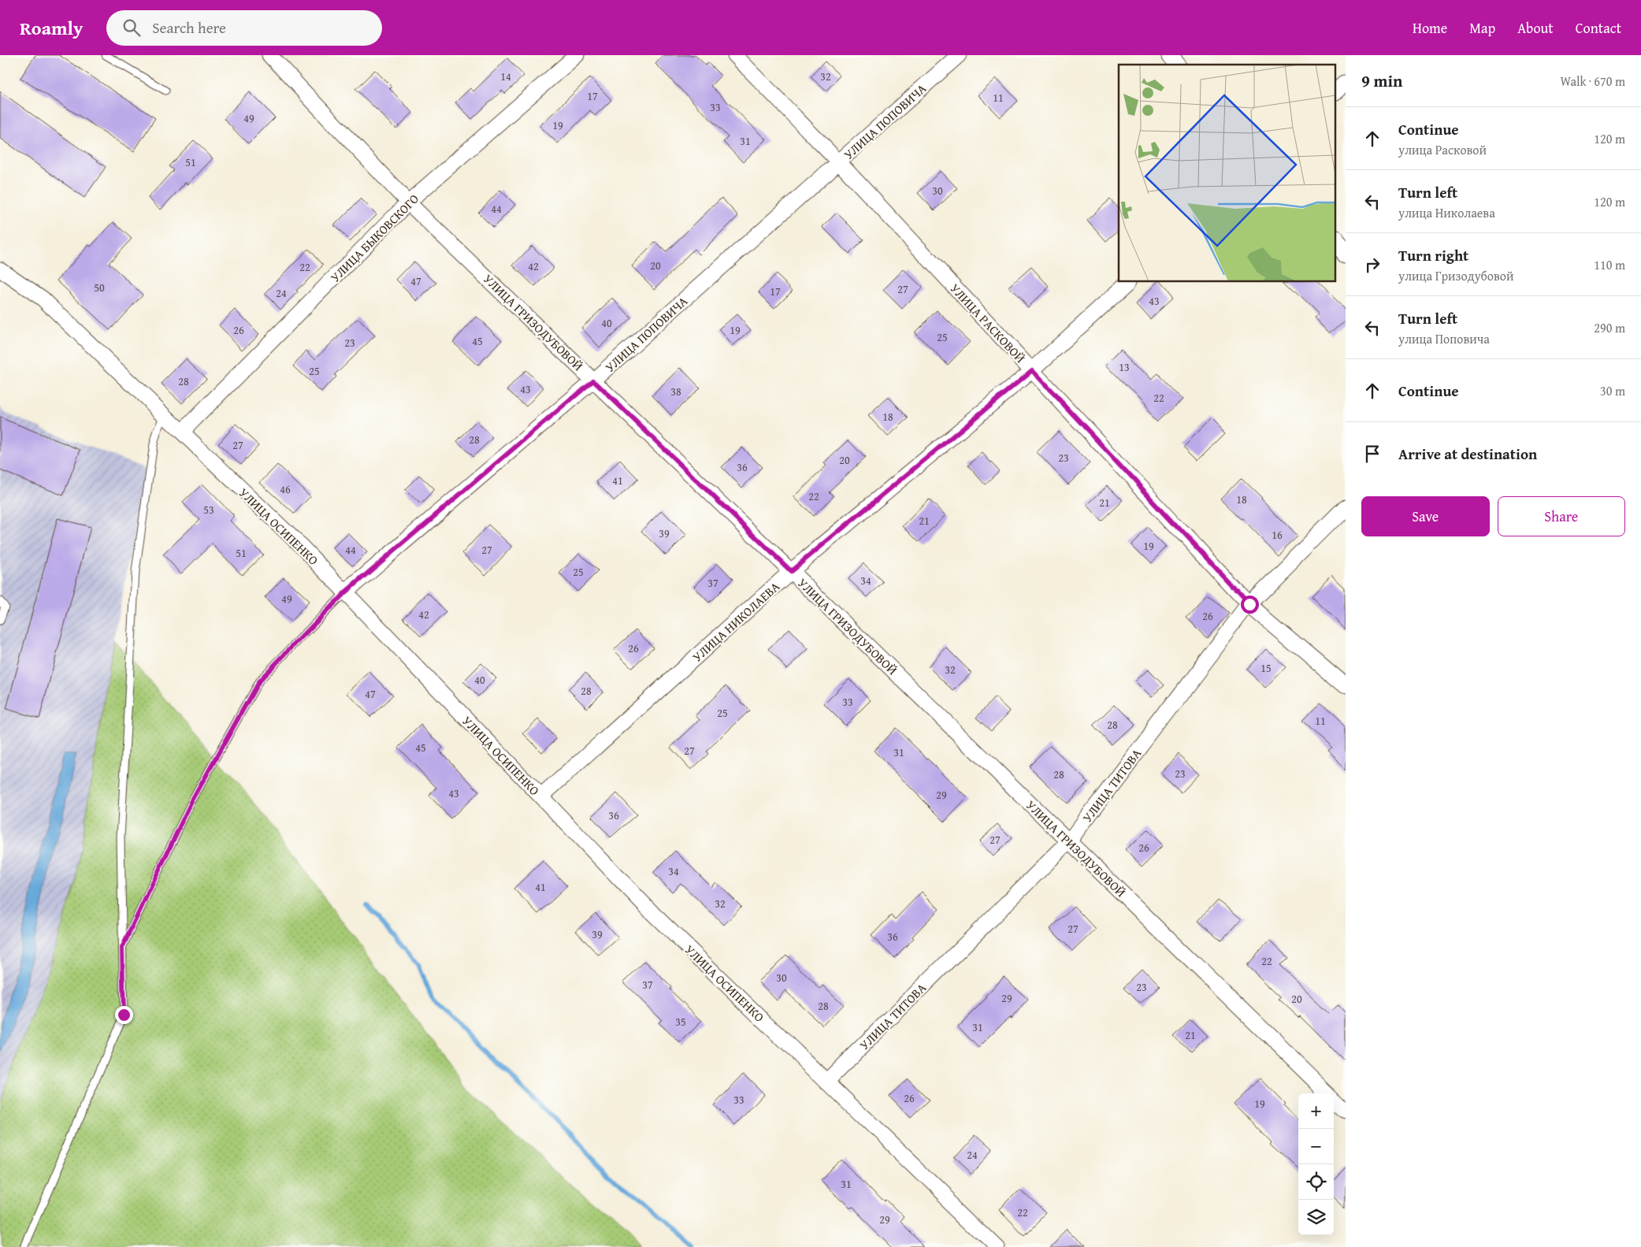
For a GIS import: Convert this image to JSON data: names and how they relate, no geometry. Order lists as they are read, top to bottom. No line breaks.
{"streets":{"street":["УЛИЦА ПОПОВИЧА","УЛИЦА БЫКОВСКОГО","УЛИЦА ГРИЗОДУБОВОЙ","УЛИЦА РАСКОВОЙ","УЛИЦА ОСИПЕНКО","УЛИЦА НИКОЛАЕВА","УЛИЦА ТИТОВА"]},"crossings":[["УЛИЦА ПОПОВИЧА","УЛИЦА ГРИЗОДУБОВОЙ"],["УЛИЦА ПОПОВИЧА","УЛИЦА РАСКОВОЙ"],["УЛИЦА ПОПОВИЧА","УЛИЦА ОСИПЕНКО"],["УЛИЦА БЫКОВСКОГО","УЛИЦА ГРИЗОДУБОВОЙ"],["УЛИЦА БЫКОВСКОГО","УЛИЦА ОСИПЕНКО"],["УЛИЦА ГРИЗОДУБОВОЙ","УЛИЦА НИКОЛАЕВА"],["УЛИЦА ГРИЗОДУБОВОЙ","УЛИЦА ТИТОВА"],["УЛИЦА РАСКОВОЙ","УЛИЦА НИКОЛАЕВА"],["УЛИЦА РАСКОВОЙ","УЛИЦА ТИТОВА"],["УЛИЦА ОСИПЕНКО","УЛИЦА НИКОЛАЕВА"],["УЛИЦА ОСИПЕНКО","УЛИЦА ТИТОВА"]],"house_numbers":["14","32","17","11","33","49","19","31","51","30","44","20","42","22","47","50","27","17","24","43","40","26","19","25","45","23","13","25","28","43","38","22","18","28","27","23","20","36","41","46","22","18","21","53","21","39","16","19","44","27","51","25","34","37","49","42","26","26","15","32","40","28","47","33","25","11","28","45","27","31","23","28","43","29","36","27","26","34","41","32","27","39","36","22","30","37","23","29","20","28","35","31","21","26","33","19","24","31","22","29"],"page":{"header":"Roamly","search":"Search here","nav":["Home","Map","About","Contact"],"heading":["9 min","Walk · 670 m"],"list":[["Continue","улица Расковой","120 m"],["Turn left","улица Николаева","120 m"],["Turn right","улица Гризодубовой","110 m"],["Turn left","улица Поповича","290 m"],["Continue","30 m"],"Arrive at destination"],"buttons":["Save","Share"],"map_buttons":["+","−"]}}
